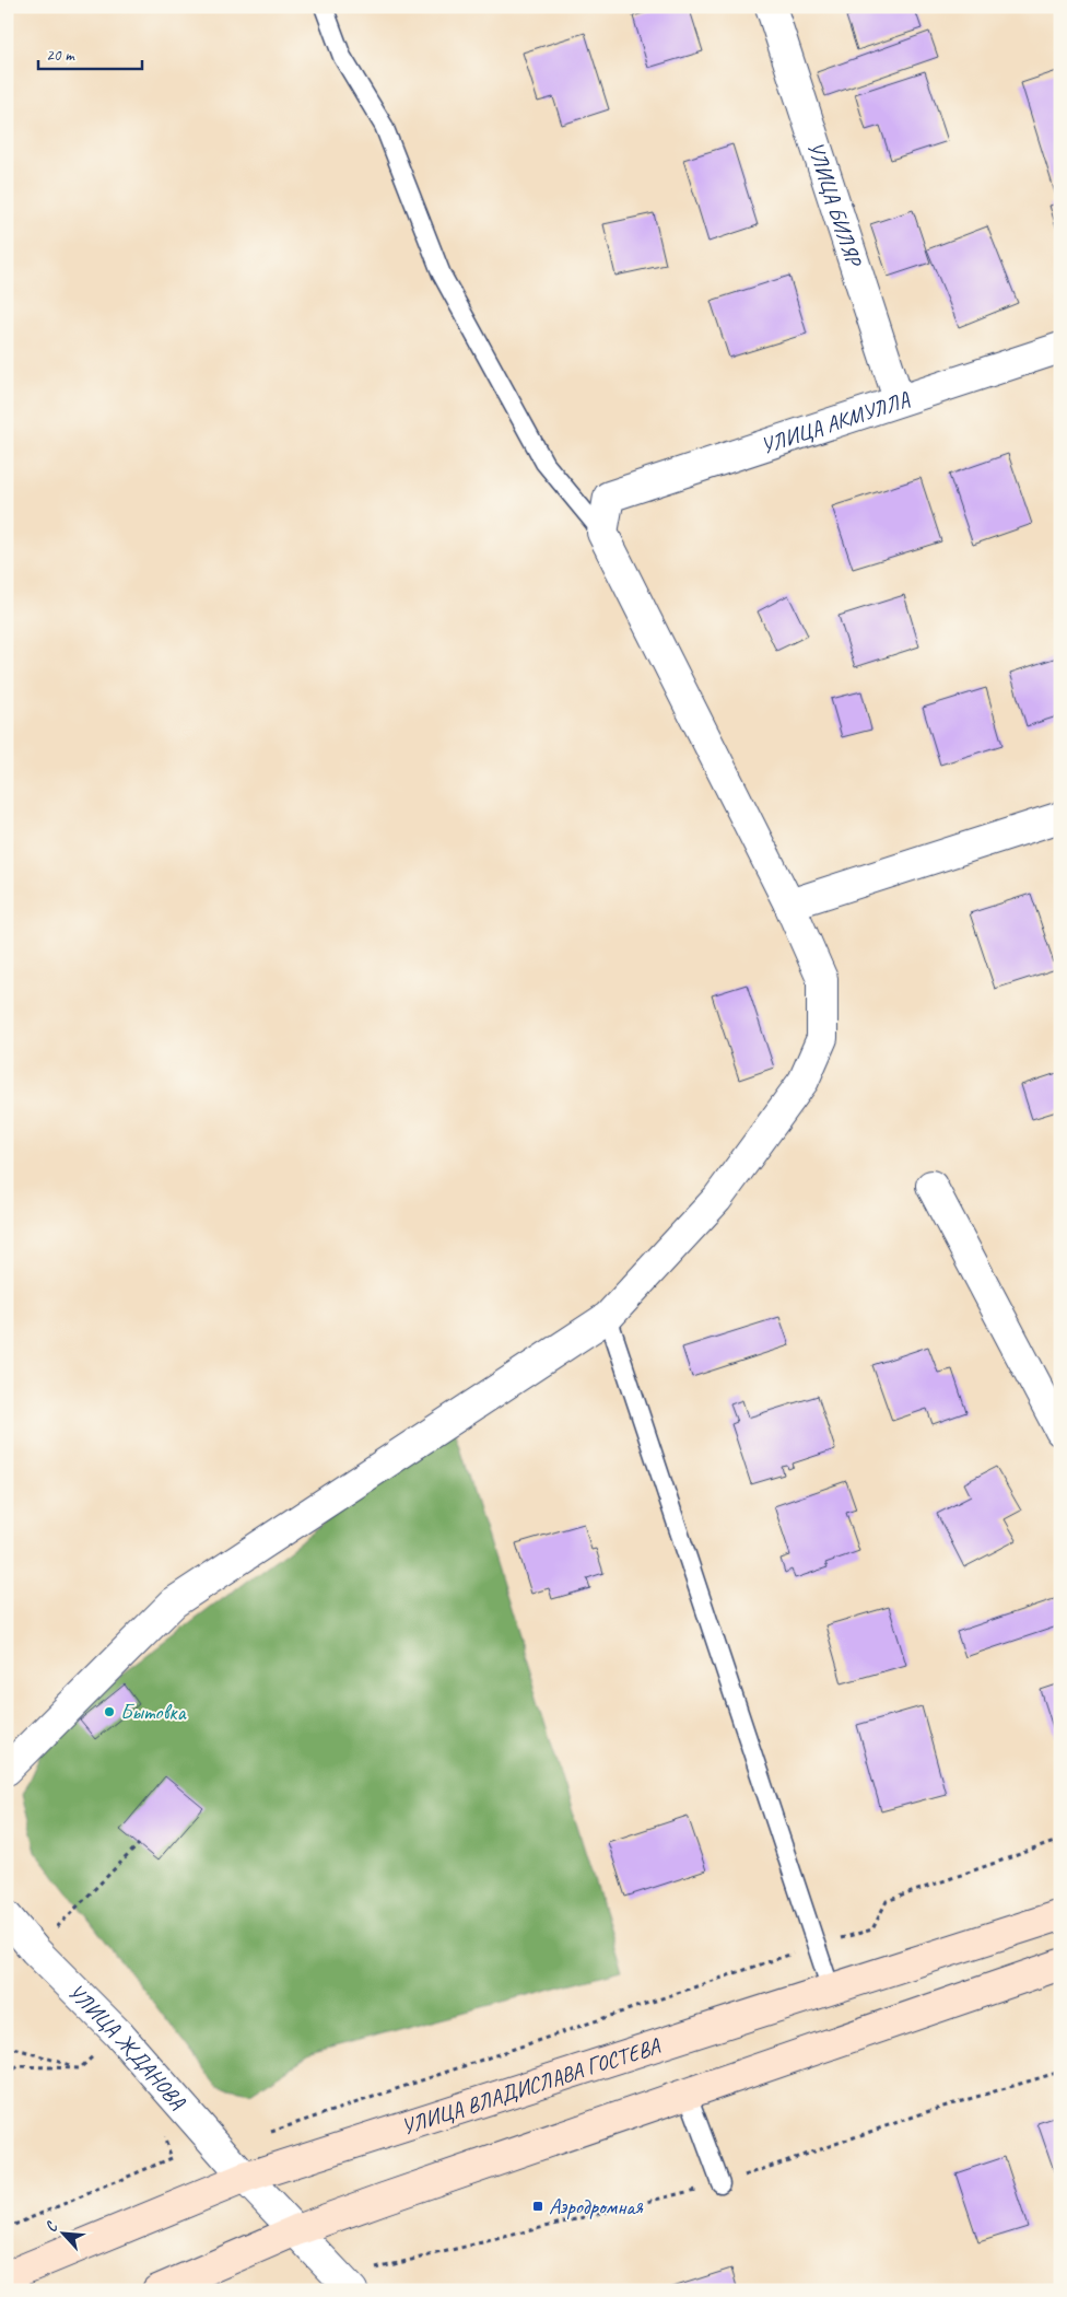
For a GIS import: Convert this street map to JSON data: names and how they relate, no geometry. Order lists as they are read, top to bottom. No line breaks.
{"streets":{"main road":["УЛИЦА ВЛАДИСЛАВА ГОСТЕВА"],"street":["УЛИЦА БИЛЯР","УЛИЦА АКМУЛЛА","УЛИЦА ЖДАНОВА"]},"crossings":[["УЛИЦА БИЛЯР","УЛИЦА АКМУЛЛА"],["УЛИЦА ЖДАНОВА","УЛИЦА ВЛАДИСЛАВА ГОСТЕВА"]],"places":{"other":["Бытовка"],"transit":["Аэродромная"]},"scale_bar":"20 m","north":"top left"}
